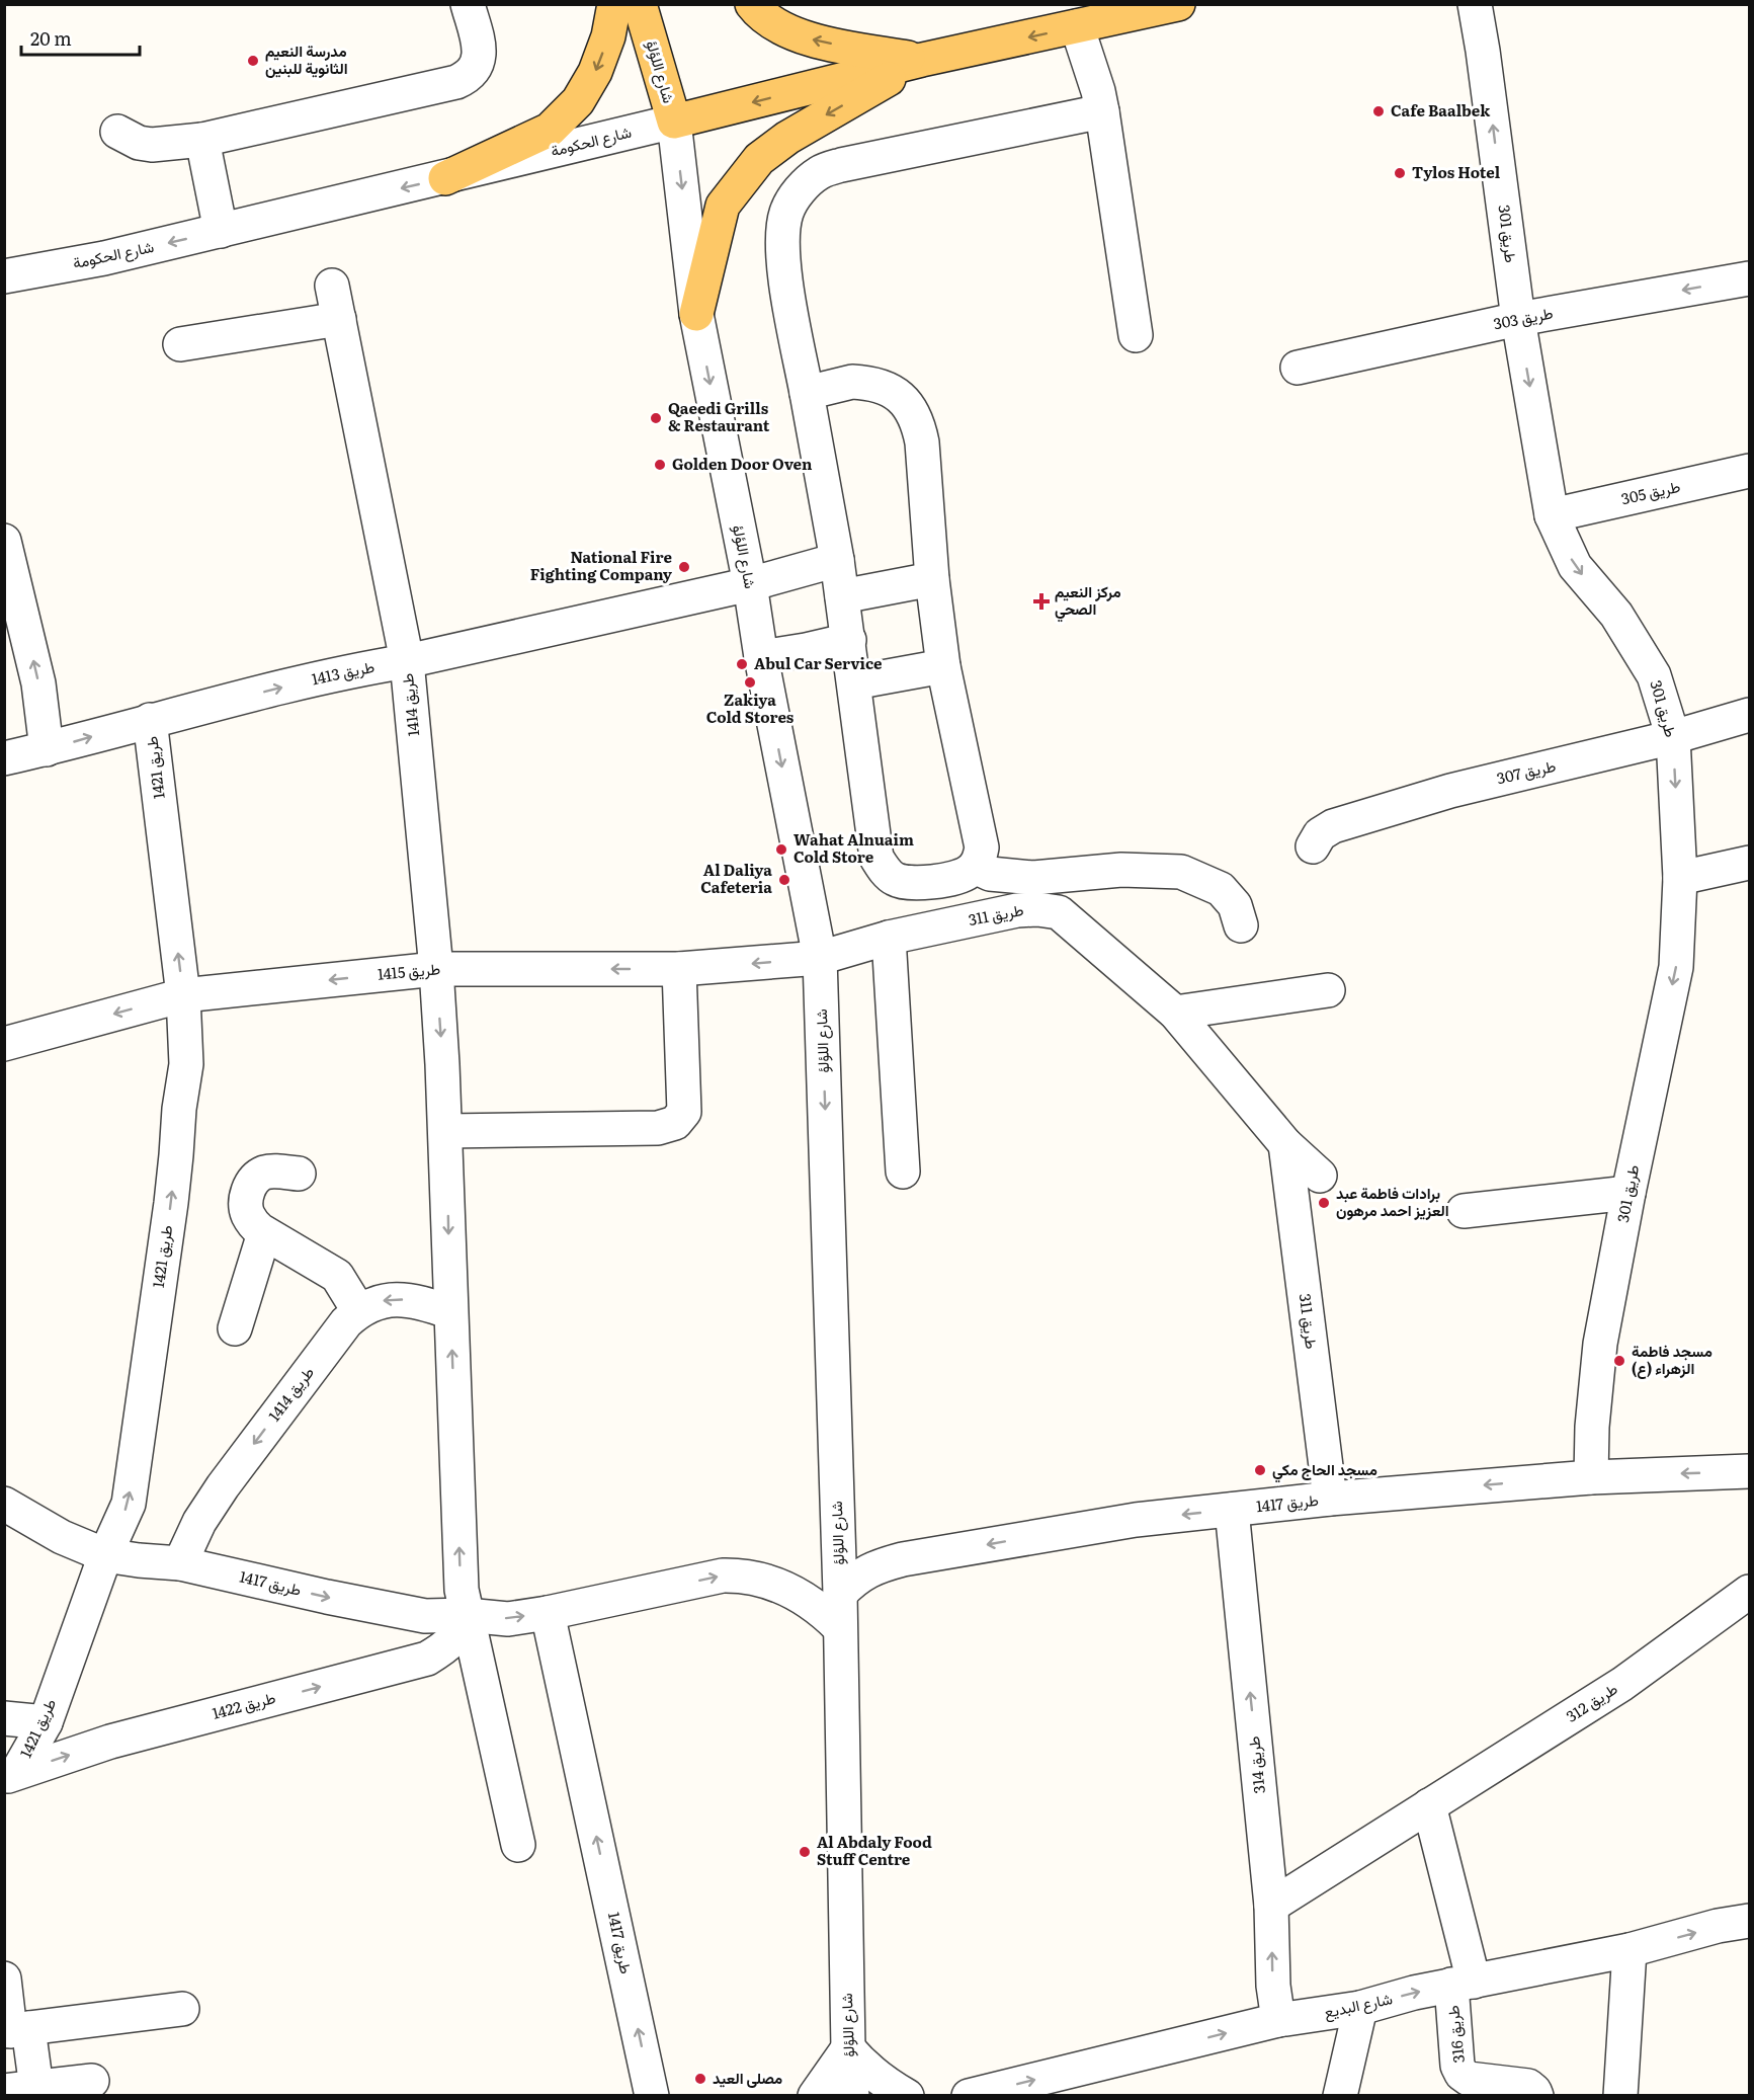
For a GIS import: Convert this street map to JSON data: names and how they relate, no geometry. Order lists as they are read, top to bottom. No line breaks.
{"streets":{"main road":["شارع اللؤلؤ","شارع الحكومة"],"street":["طريق 301","طريق 303","طريق 305","طريق 1413","طريق 1414","طريق 1421","طريق 307","طريق 311","طريق 1415","طريق 1417","طريق 312","طريق 1422","طريق 314","شارع البديع","طريق 316"]},"crossings":[["شارع اللؤلؤ","شارع الحكومة"],["شارع اللؤلؤ","طريق 1413"],["شارع اللؤلؤ","طريق 311"],["شارع اللؤلؤ","طريق 1415"],["شارع اللؤلؤ","طريق 1417"],["طريق 301","طريق 303"],["طريق 301","طريق 305"],["طريق 301","طريق 307"],["طريق 301","طريق 1417"],["طريق 1413","طريق 1414"],["طريق 1413","طريق 1421"],["طريق 1414","طريق 1415"],["طريق 1414","طريق 1417"],["طريق 1414","طريق 1422"],["طريق 1421","طريق 1415"],["طريق 1421","طريق 1417"],["طريق 1421","طريق 1422"],["طريق 311","طريق 1415"],["طريق 311","طريق 1417"],["طريق 1417","طريق 1422"],["طريق 1417","طريق 314"],["طريق 312","طريق 314"],["طريق 314","شارع البديع"],["شارع البديع","طريق 316"]],"one_way":["شارع اللؤلؤ","شارع الحكومة","طريق 303","طريق 1413","طريق 1421","طريق 1415","طريق 1422","شارع البديع"],"places":{"other":["مدرسة النعيم الثانوية للبنين","Cafe Baalbek","Tylos Hotel","Qaeedi Grills & Restaurant","Golden Door Oven","National Fire Fighting Company","Abul Car Service","Zakiya Cold Stores","Wahat Alnuaim Cold Store","Al Daliya Cafeteria","برادات فاطمة عبد العزيز احمد مرهون","مسجد فاطمة الزهراء (ع)","مسجد الحاج مكي","Al Abdaly Food Stuff Centre","مصلى العيد"],"health":["مركز النعيم الصحي"]},"scale_bar":"20 m"}
